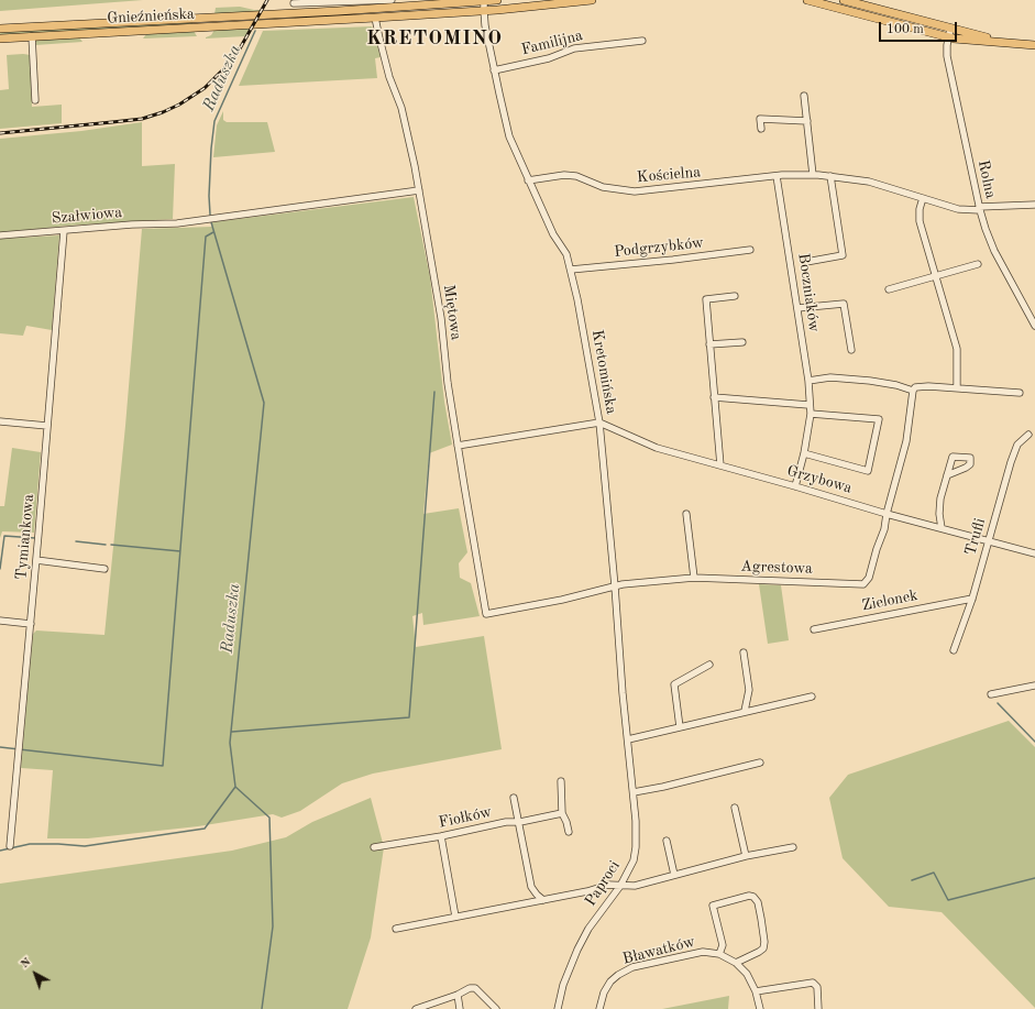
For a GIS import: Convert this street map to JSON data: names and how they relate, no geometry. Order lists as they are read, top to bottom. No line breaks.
{"streets":{"main road":["Gnieźnieńska"],"street":["Familijna","Kościelna","Rolna","Szałwiowa","Podgrzybków","Boczniaków","Miętowa","Kretomińska","Grzybowa","Tymiankowa","Trufli","Agrestowa","Zielonek","Fiołków","Paproci","Bławatków"]},"crossings":[["Gnieźnieńska","Miętowa"],["Gnieźnieńska","Kretomińska"],["Familijna","Kretomińska"],["Kościelna","Rolna"],["Kościelna","Boczniaków"],["Kościelna","Kretomińska"],["Szałwiowa","Miętowa"],["Szałwiowa","Tymiankowa"],["Podgrzybków","Kretomińska"],["Boczniaków","Grzybowa"],["Miętowa","Agrestowa"],["Kretomińska","Grzybowa"],["Kretomińska","Agrestowa"],["Kretomińska","Paproci"],["Grzybowa","Trufli"],["Grzybowa","Agrestowa"],["Trufli","Zielonek"]],"districts":["KRETOMINO"],"water":["Raduszka"],"scale_bar":"100 m","north":"top left"}
